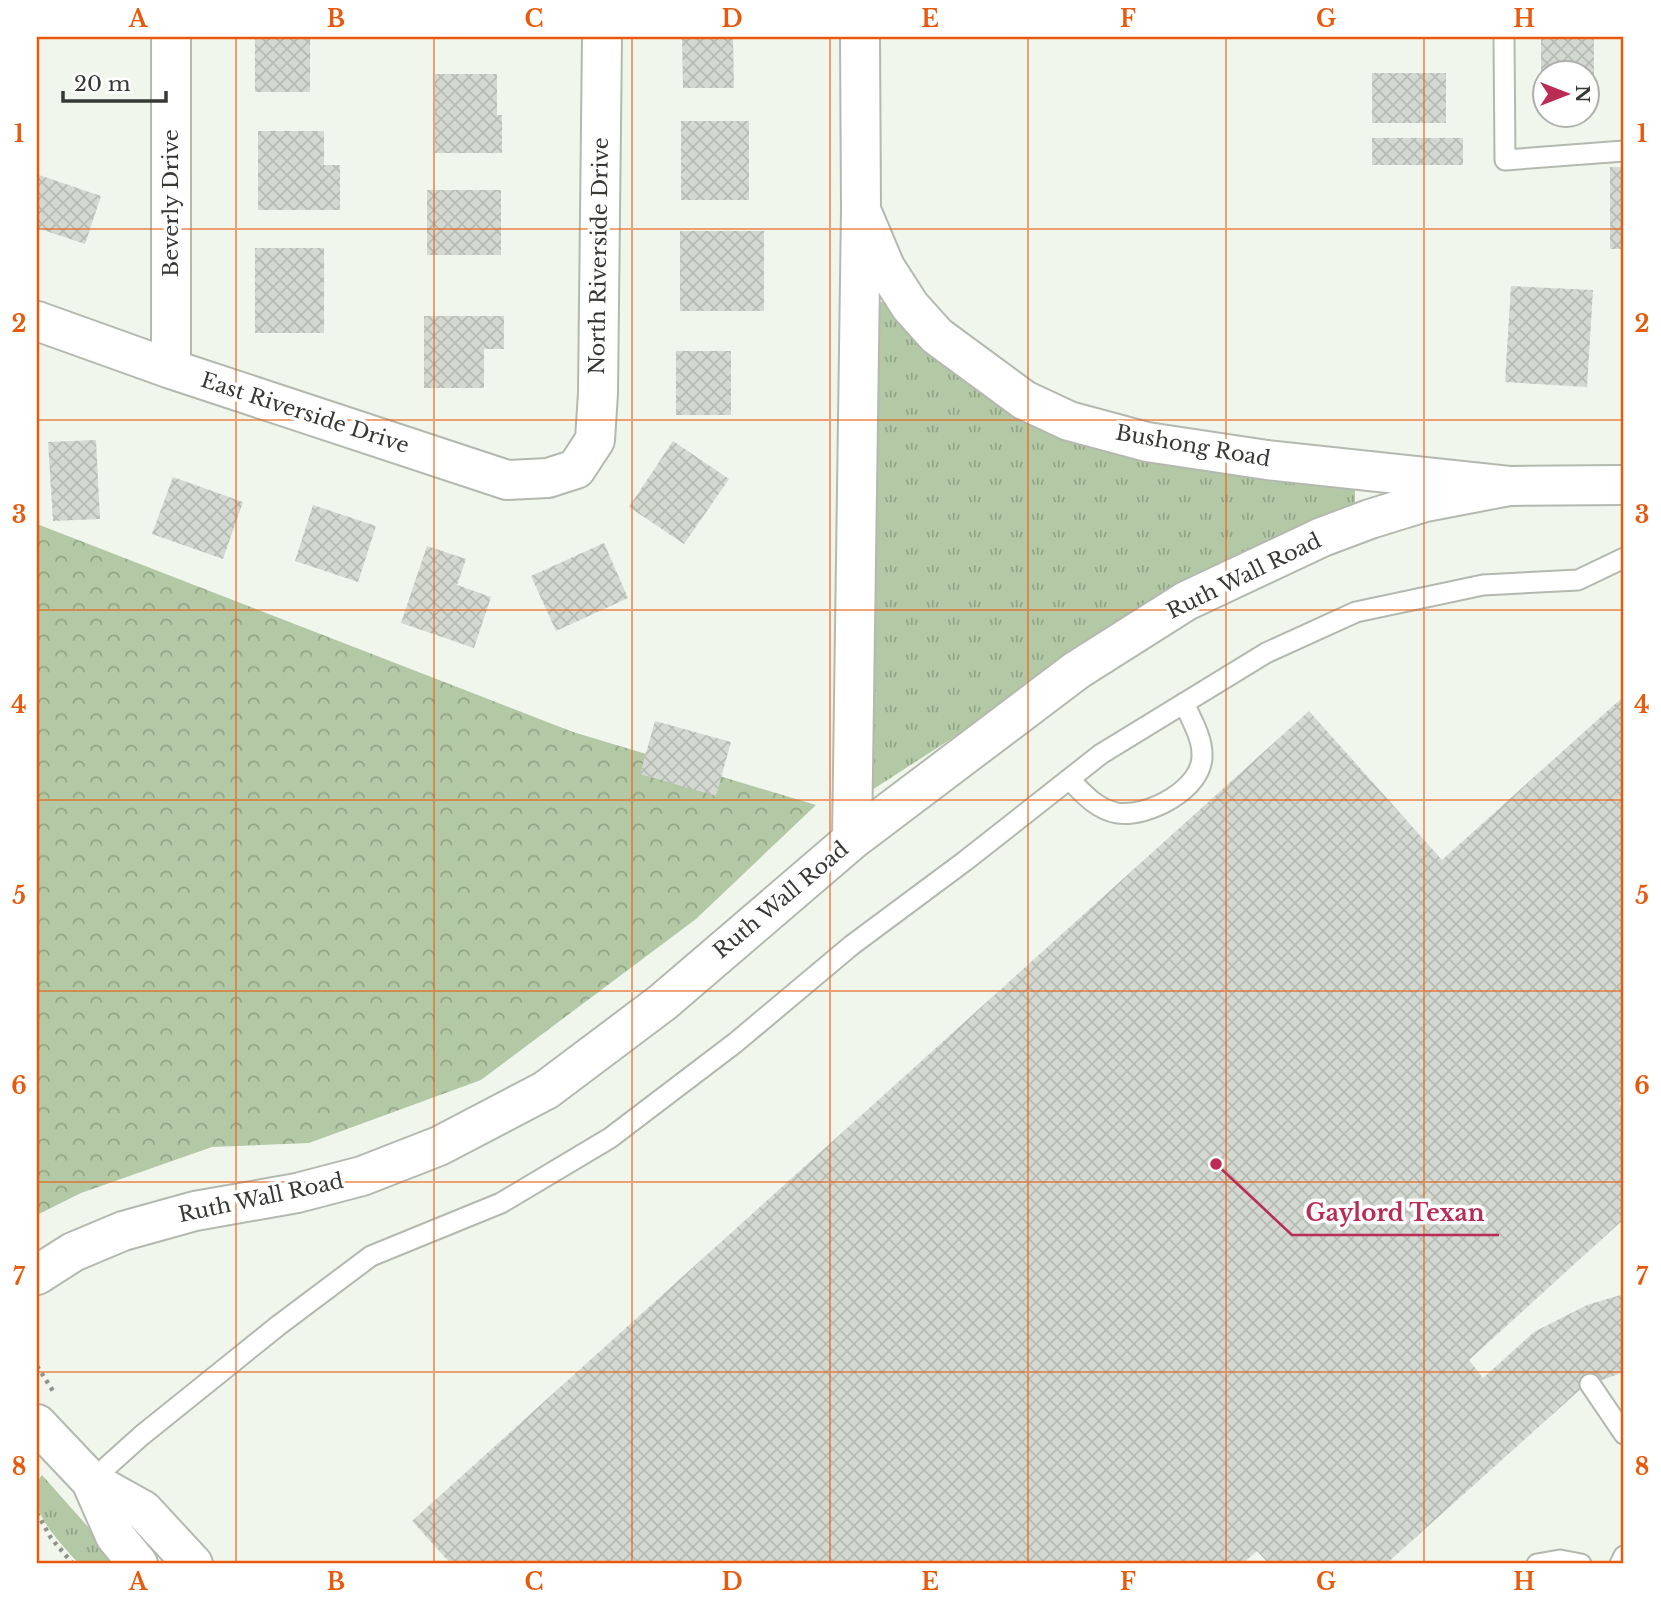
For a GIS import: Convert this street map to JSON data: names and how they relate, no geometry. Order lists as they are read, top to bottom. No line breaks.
{"streets":{"street":["Beverly Drive","North Riverside Drive","East Riverside Drive","Bushong Road","Ruth Wall Road"]},"crossings":[["Beverly Drive","East Riverside Drive"],["North Riverside Drive","East Riverside Drive"],["Bushong Road","Ruth Wall Road"]],"places":["Gaylord Texan"],"scale_bar":"20 m","north":"right","grid":{"columns":["A","B","C","D","E","F","G","H"],"rows":["1","2","3","4","5","6","7","8"]}}
